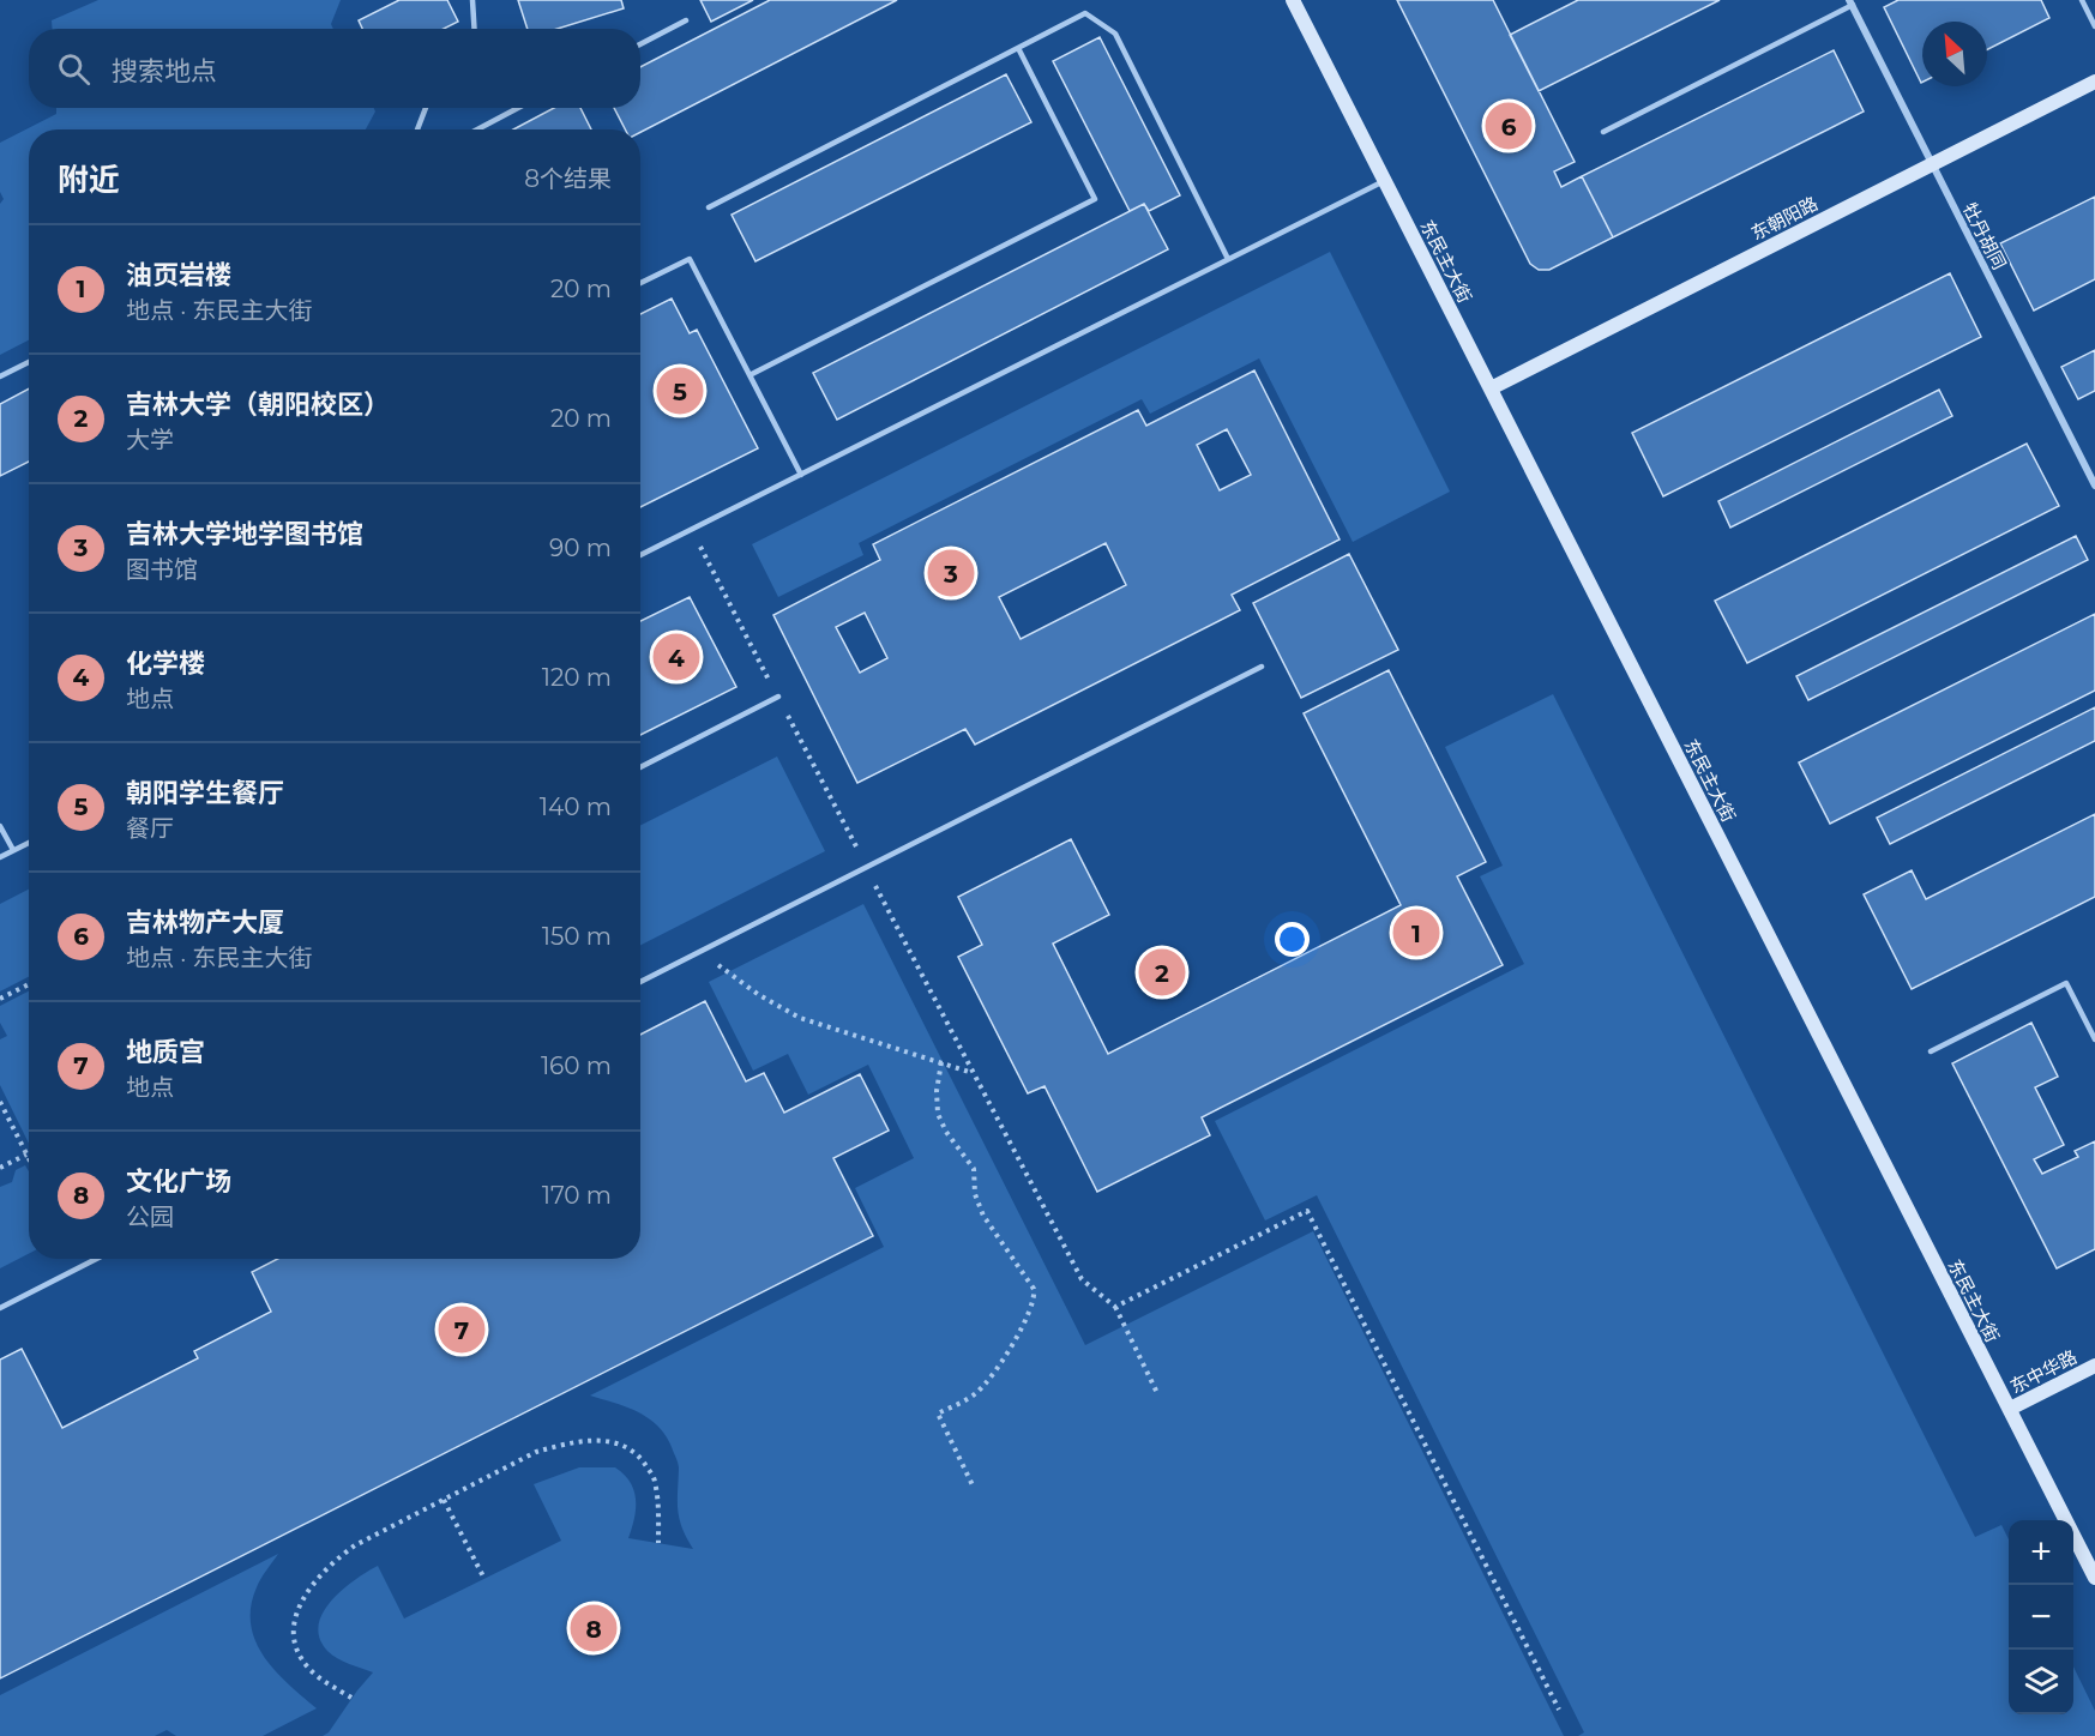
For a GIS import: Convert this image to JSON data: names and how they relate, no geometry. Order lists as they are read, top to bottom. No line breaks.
{"streets":{"main road":["东朝阳路","东民主大街","东中华路"],"street":["牡丹胡同"]},"crossings":[["东朝阳路","牡丹胡同"],["东朝阳路","东民主大街"],["东民主大街","东中华路"]],"north":"top left","page":{"search":"搜索地点","pins":["6","5","3","4","1","2","7","8"],"heading":["附近","8个结果"],"list":[{"mark":"1","name":"油页岩楼","note":"地点 · 东民主大街","value":"20 m"},{"mark":"2","name":"吉林大学（朝阳校区）","note":"大学","value":"20 m"},{"mark":"3","name":"吉林大学地学图书馆","note":"图书馆","value":"90 m"},{"mark":"4","name":"化学楼","note":"地点","value":"120 m"},{"mark":"5","name":"朝阳学生餐厅","note":"餐厅","value":"140 m"},{"mark":"6","name":"吉林物产大厦","note":"地点 · 东民主大街","value":"150 m"},{"mark":"7","name":"地质宫","note":"地点","value":"160 m"},{"mark":"8","name":"文化广场","note":"公园","value":"170 m"}],"map_buttons":["+","−"]}}
